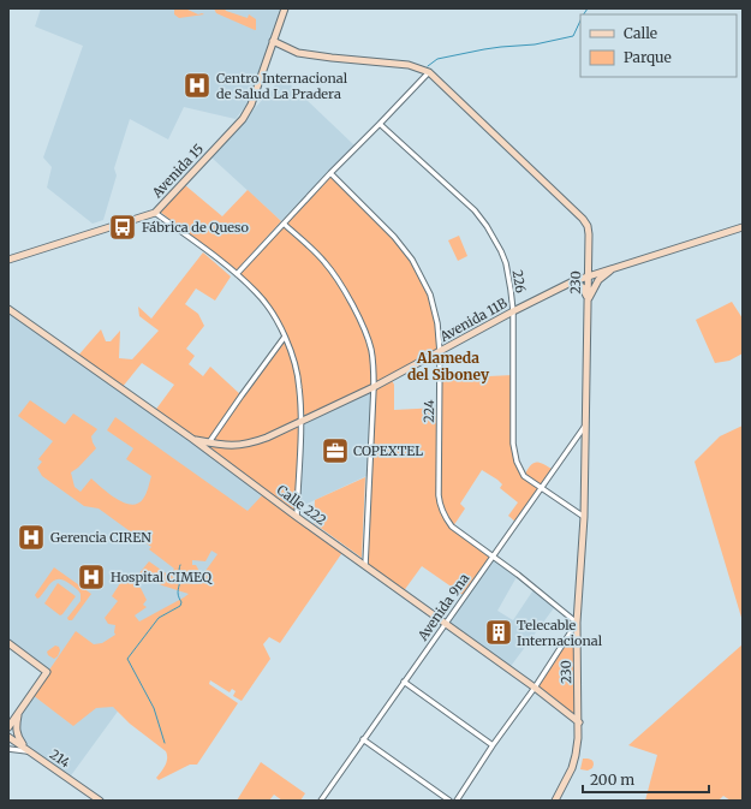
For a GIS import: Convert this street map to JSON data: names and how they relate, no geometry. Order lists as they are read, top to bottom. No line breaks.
{"streets":{"street":["Avenida 15","226","230","Avenida 11B","224","Calle 222","Avenida 9na","214"]},"crossings":[["Avenida 15","230"],["226","230"],["226","Avenida 11B"],["226","Avenida 9na"],["230","Avenida 11B"],["230","224"],["230","Calle 222"],["230","Avenida 9na"],["Avenida 11B","224"],["Avenida 11B","Calle 222"],["224","Avenida 9na"],["Calle 222","Avenida 9na"]],"districts":["Alameda del Siboney"],"places":{"hospital":["Centro Internacional de Salud La Pradera","Gerencia CIREN","Hospital CIMEQ"],"bus stop":["Fábrica de Queso"],"office":["COPEXTEL"],"building":["Telecable Internacional"]},"legend":["Calle","Parque"],"scale_bar":"200 m"}
